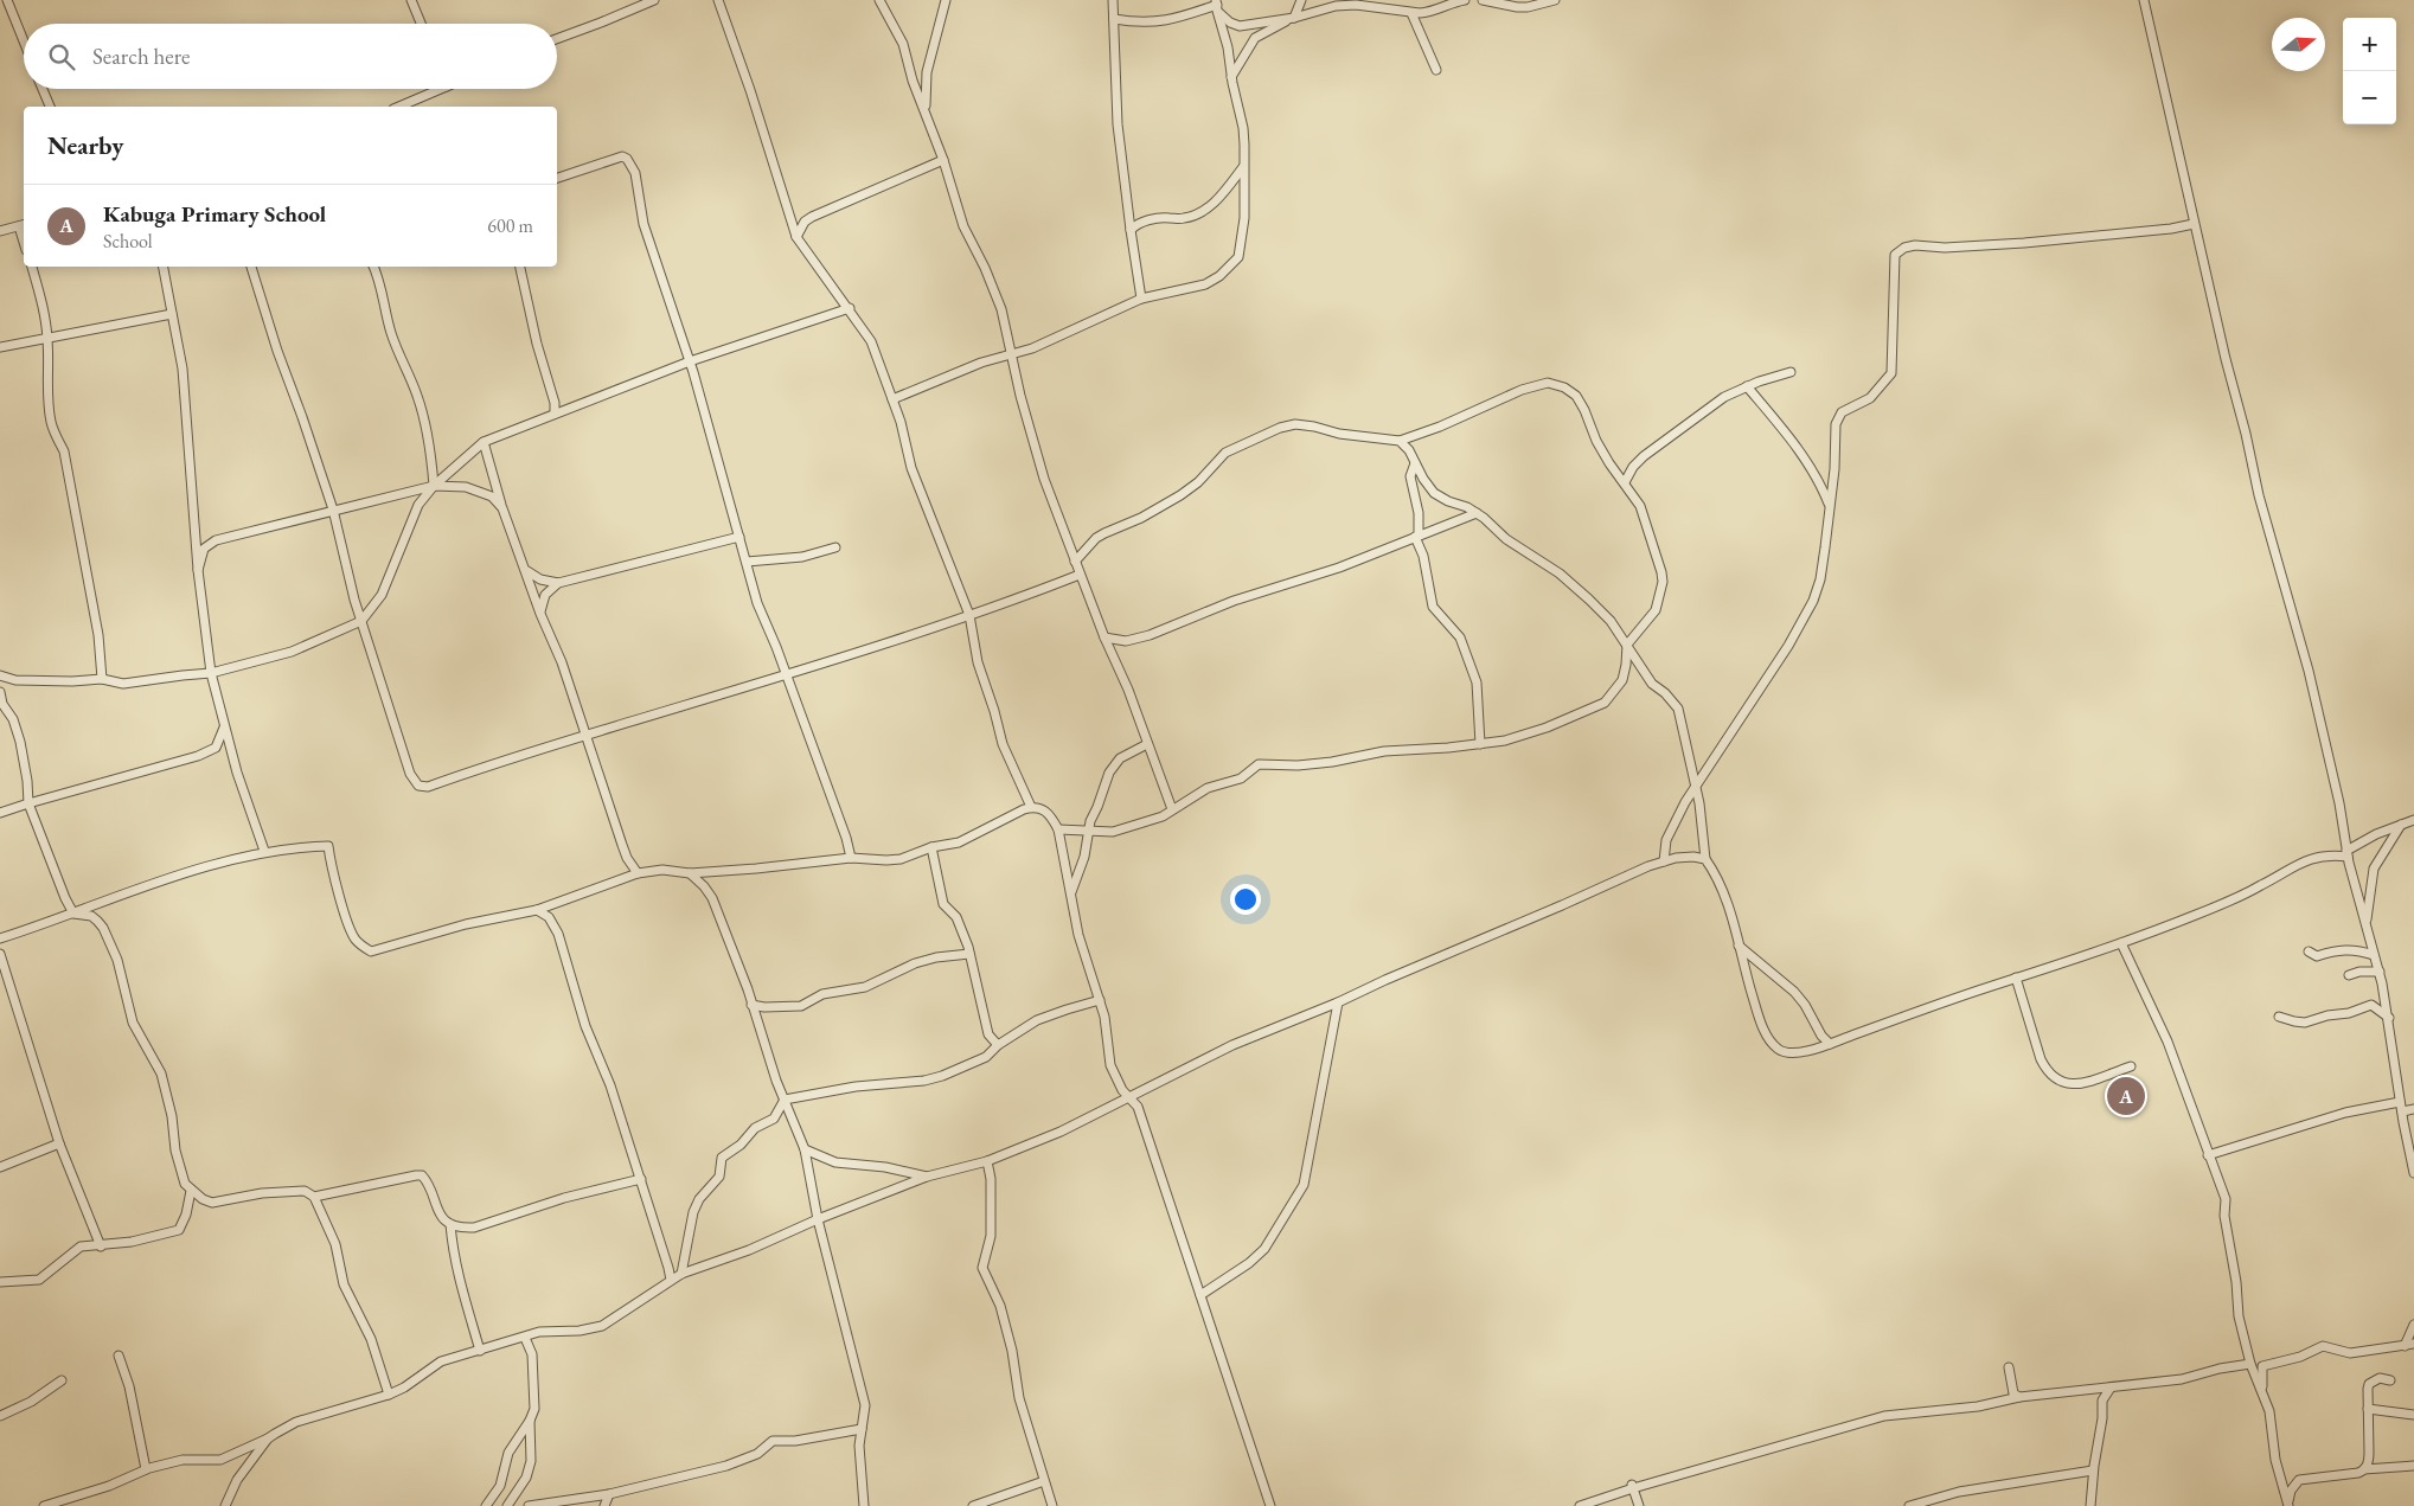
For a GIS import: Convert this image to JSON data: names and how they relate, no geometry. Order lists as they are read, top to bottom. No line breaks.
{"north":"right","page":{"map_buttons":["+","−"],"search":"Search here","heading":"Nearby","list":[{"mark":"A","name":"Kabuga Primary School","note":"School","value":"600 m"}],"pins":"A"}}
